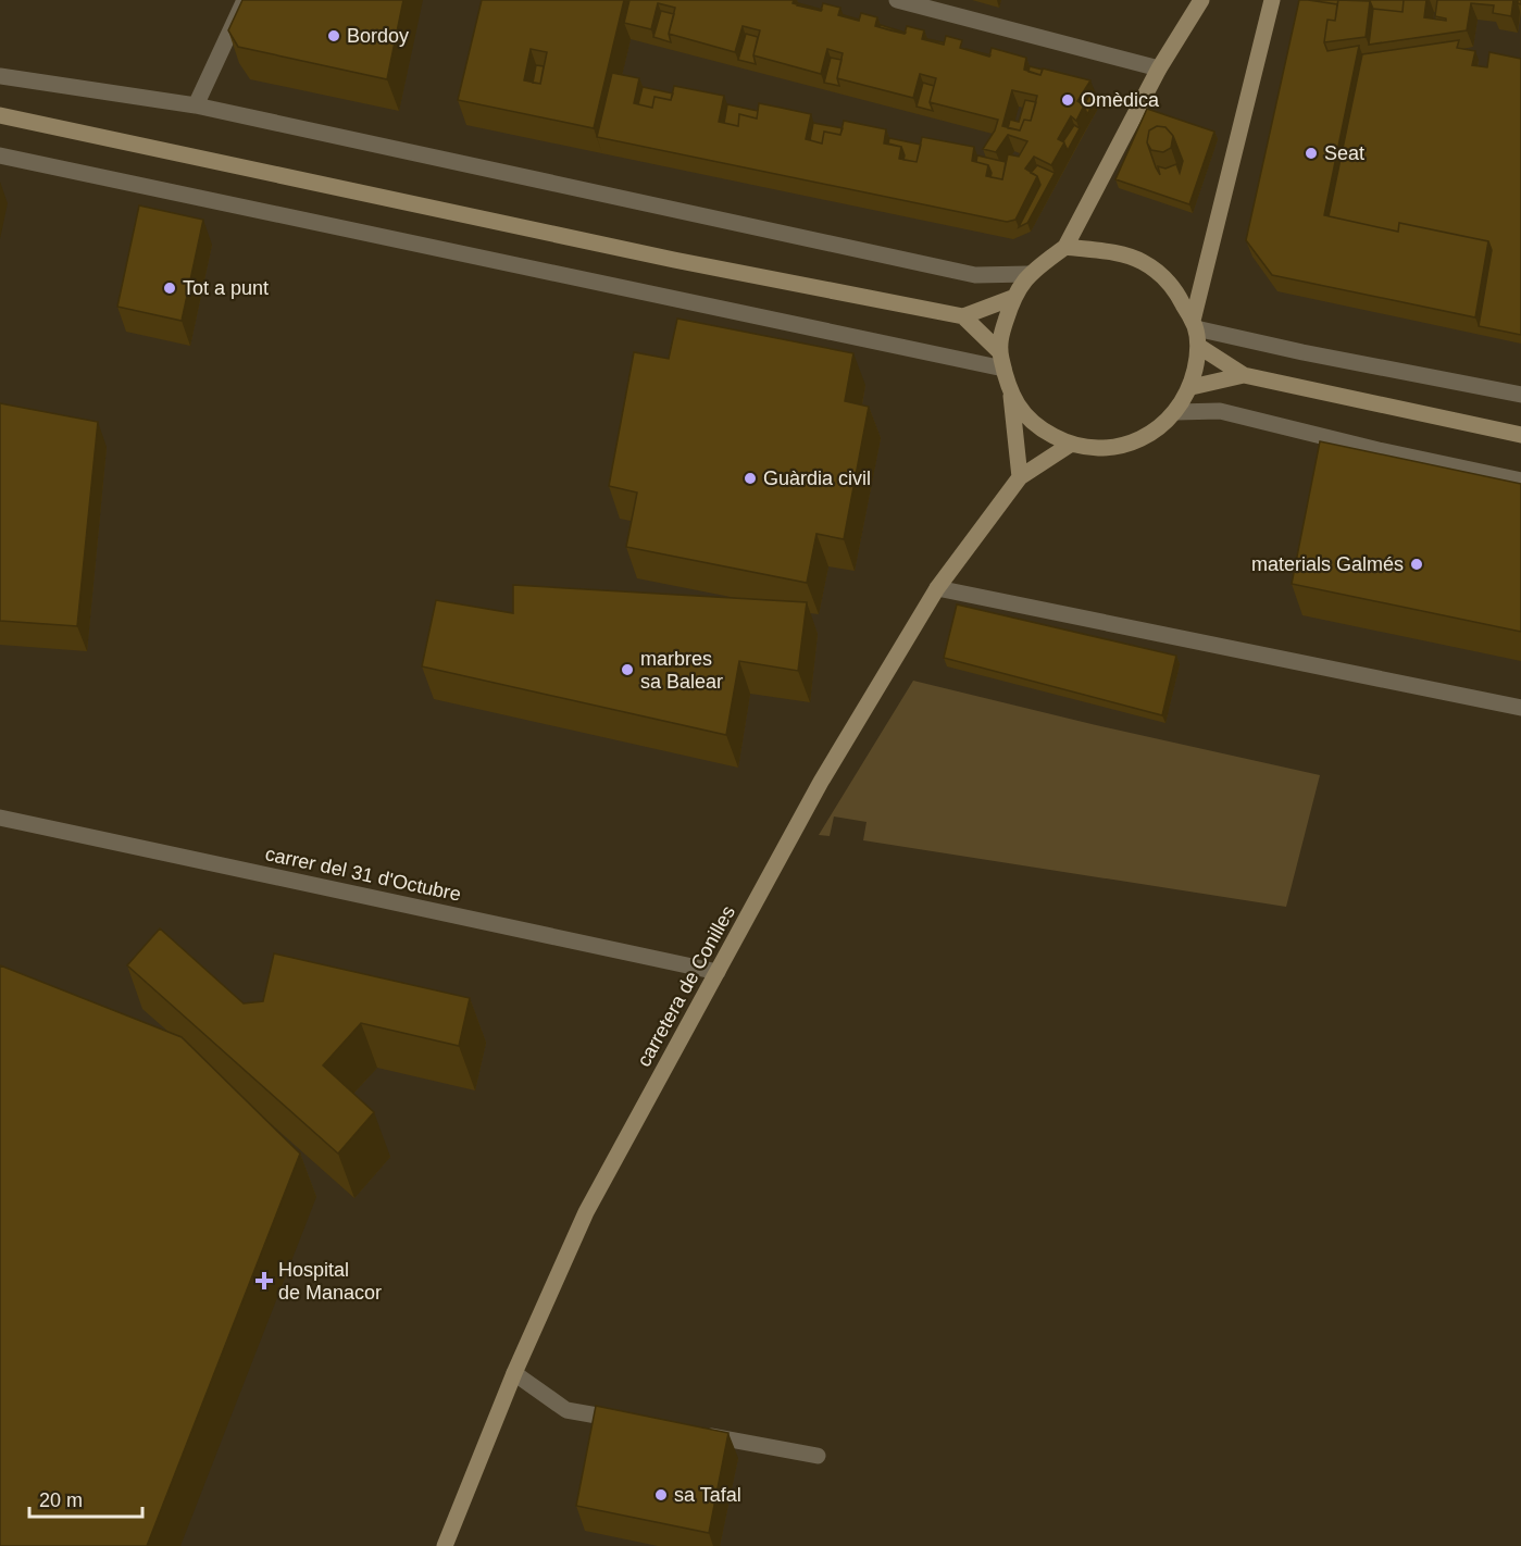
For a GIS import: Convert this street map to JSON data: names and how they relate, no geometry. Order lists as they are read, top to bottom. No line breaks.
{"streets":{"main road":["carretera de Conilles"],"street":["carrer del 31 d'Octubre"]},"crossings":[["carrer del 31 d'Octubre","carretera de Conilles"]],"places":{"other":["Bordoy","Omèdica","Seat","Tot a punt","Guàrdia civil","materials Galmés","marbres sa Balear","sa Tafal"],"health":["Hospital de Manacor"]},"scale_bar":"20 m"}
